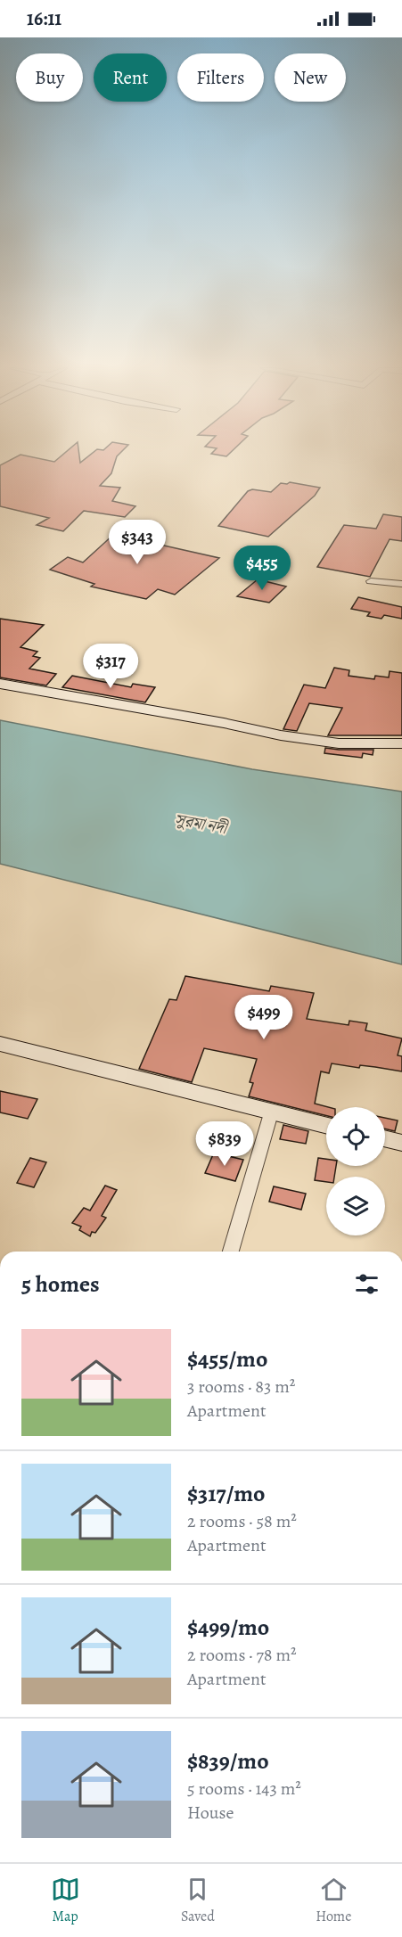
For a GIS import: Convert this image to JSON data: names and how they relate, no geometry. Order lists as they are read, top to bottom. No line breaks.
{"water":["সুরমা নদী"],"page":{"status":"16:11","chip":["Buy","Rent","Filters","New"],"price":["$343","$455","$317","$499","$839"],"heading":"5 homes","list":[{"name":"$455/mo","note":"3 rooms · 83 m² · Apartment"},{"name":"$317/mo","note":"2 rooms · 58 m² · Apartment"},{"name":"$499/mo","note":"2 rooms · 78 m² · Apartment"},{"name":"$839/mo","note":"5 rooms · 143 m² · House"}],"tabs":["Map","Saved","Home"]}}
